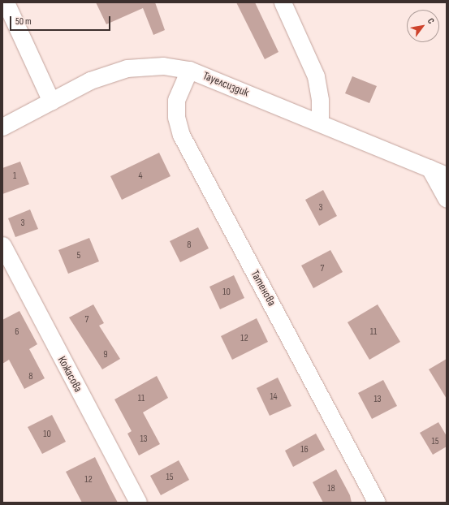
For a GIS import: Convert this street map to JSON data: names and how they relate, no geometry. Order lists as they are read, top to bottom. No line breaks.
{"streets":{"street":["Тауелсиздик","Татенова","Кожасова"]},"crossings":[["Тауелсиздик","Татенова"]],"house_numbers":["1","4","3","3","8","5","7","10","7","6","11","12","9","8","14","11","13","10","13","15","16","15","12","18"],"scale_bar":"50 m","north":"top right"}
